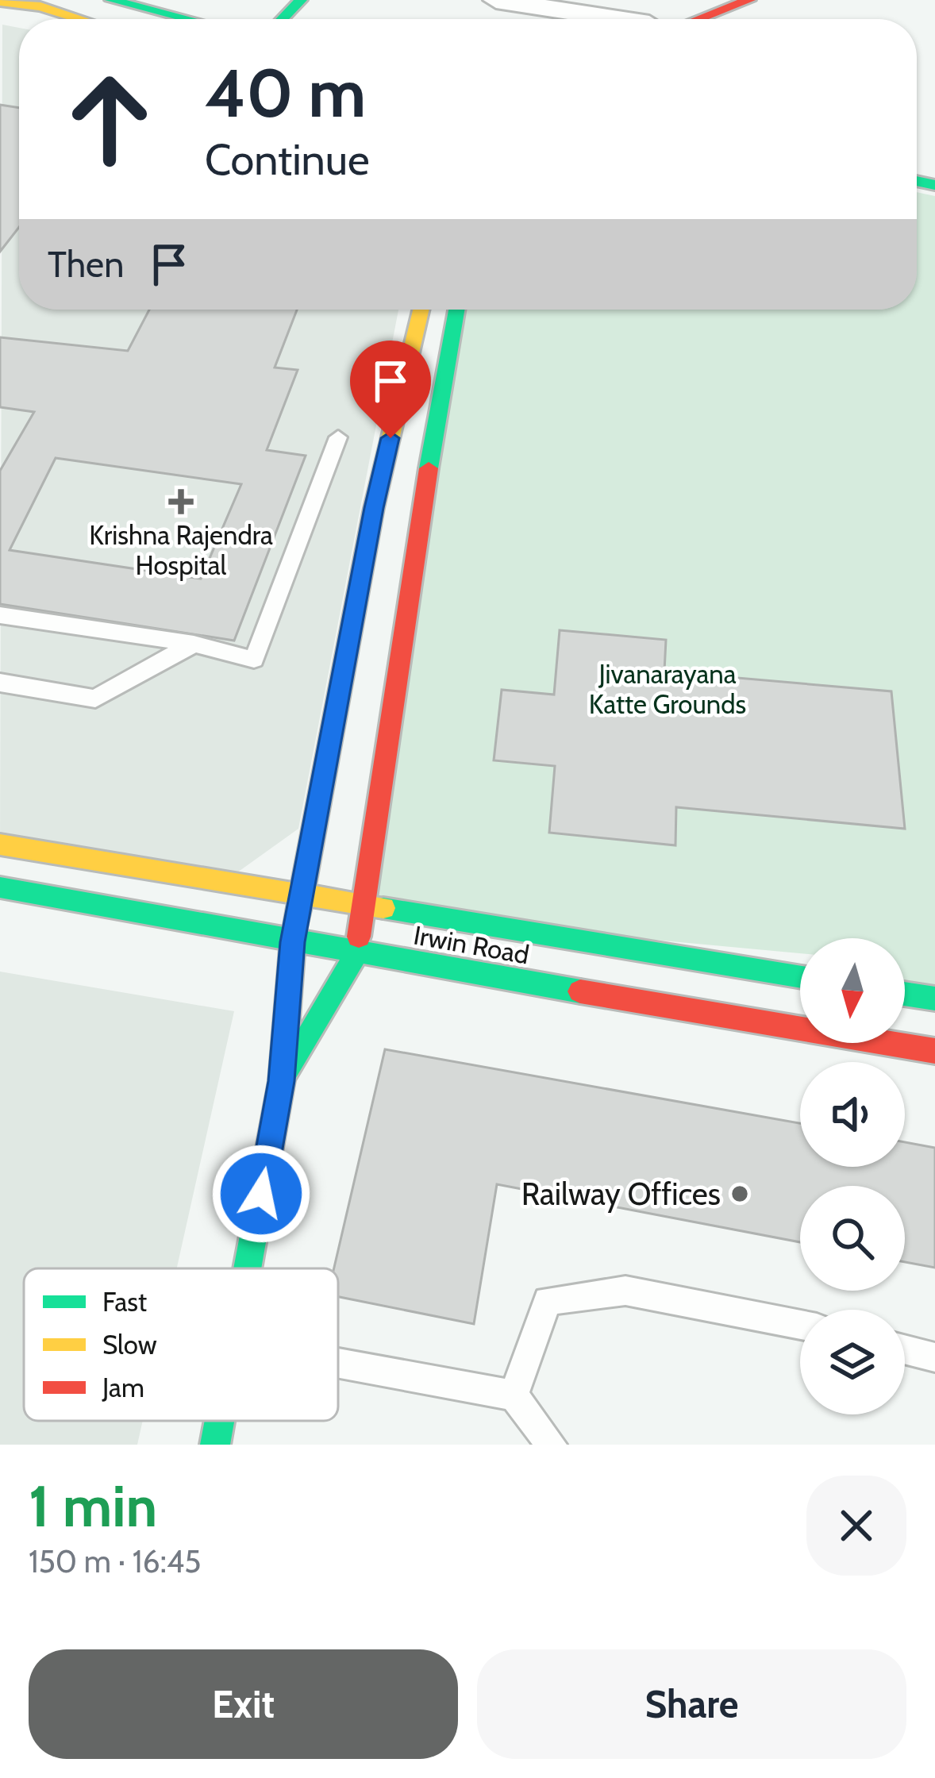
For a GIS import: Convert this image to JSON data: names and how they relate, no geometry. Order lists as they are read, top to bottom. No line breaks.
{"streets":{"street":["Irwin Road"]},"parks":["Jivanarayana Katte Grounds"],"places":{"health":["Krishna Rajendra Hospital"],"other":["Railway Offices"]},"legend":["Fast","Slow","Jam"],"north":"bottom","page":{"turn":["40 m","Continue"],"then":"Then","heading":["1 min","150 m · 16:45"],"buttons":["Exit","Share"]}}
